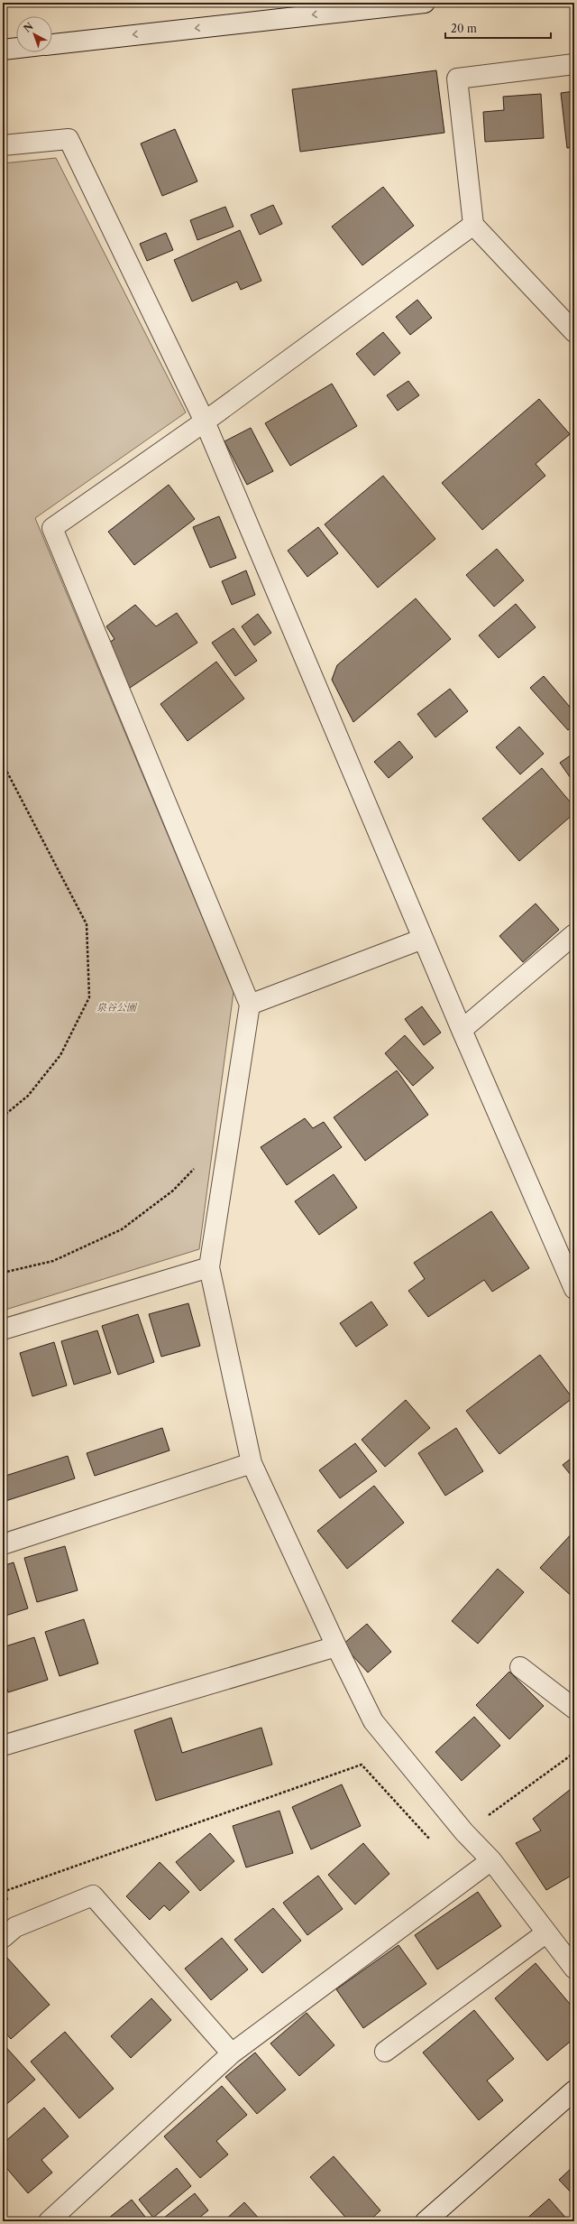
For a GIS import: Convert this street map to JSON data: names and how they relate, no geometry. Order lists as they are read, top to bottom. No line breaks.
{"parks":["泉谷公園"],"scale_bar":"20 m","north":"top left"}
